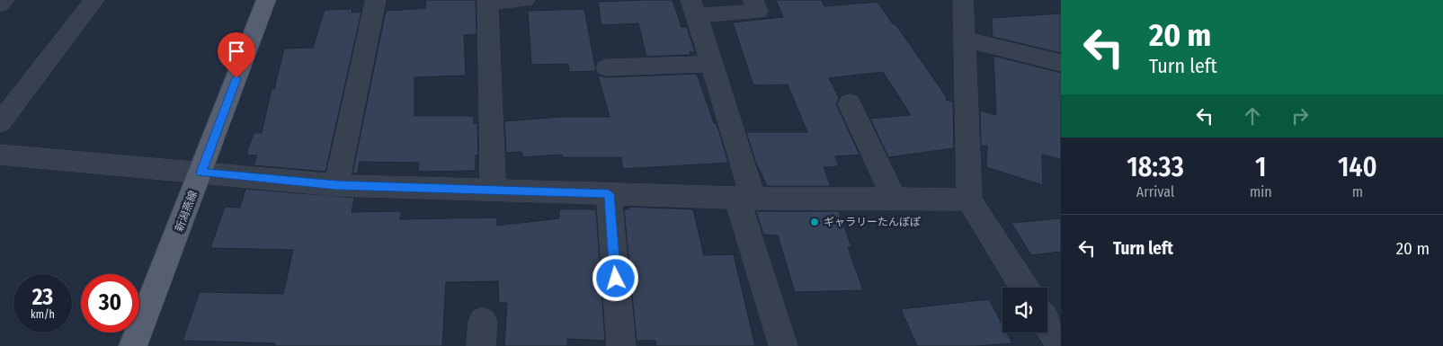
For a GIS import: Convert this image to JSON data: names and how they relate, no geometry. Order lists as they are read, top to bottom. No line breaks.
{"streets":{"main road":["新潟燕線"]},"places":["ギャラリーたんぽぽ"],"page":{"turn":["20 m","Turn left"],"eta":["18:33","Arrival","1","min","140","m"],"list":[{"name":"Turn left","value":"20 m"}],"speed":"23 km/h","limit":"30"}}
